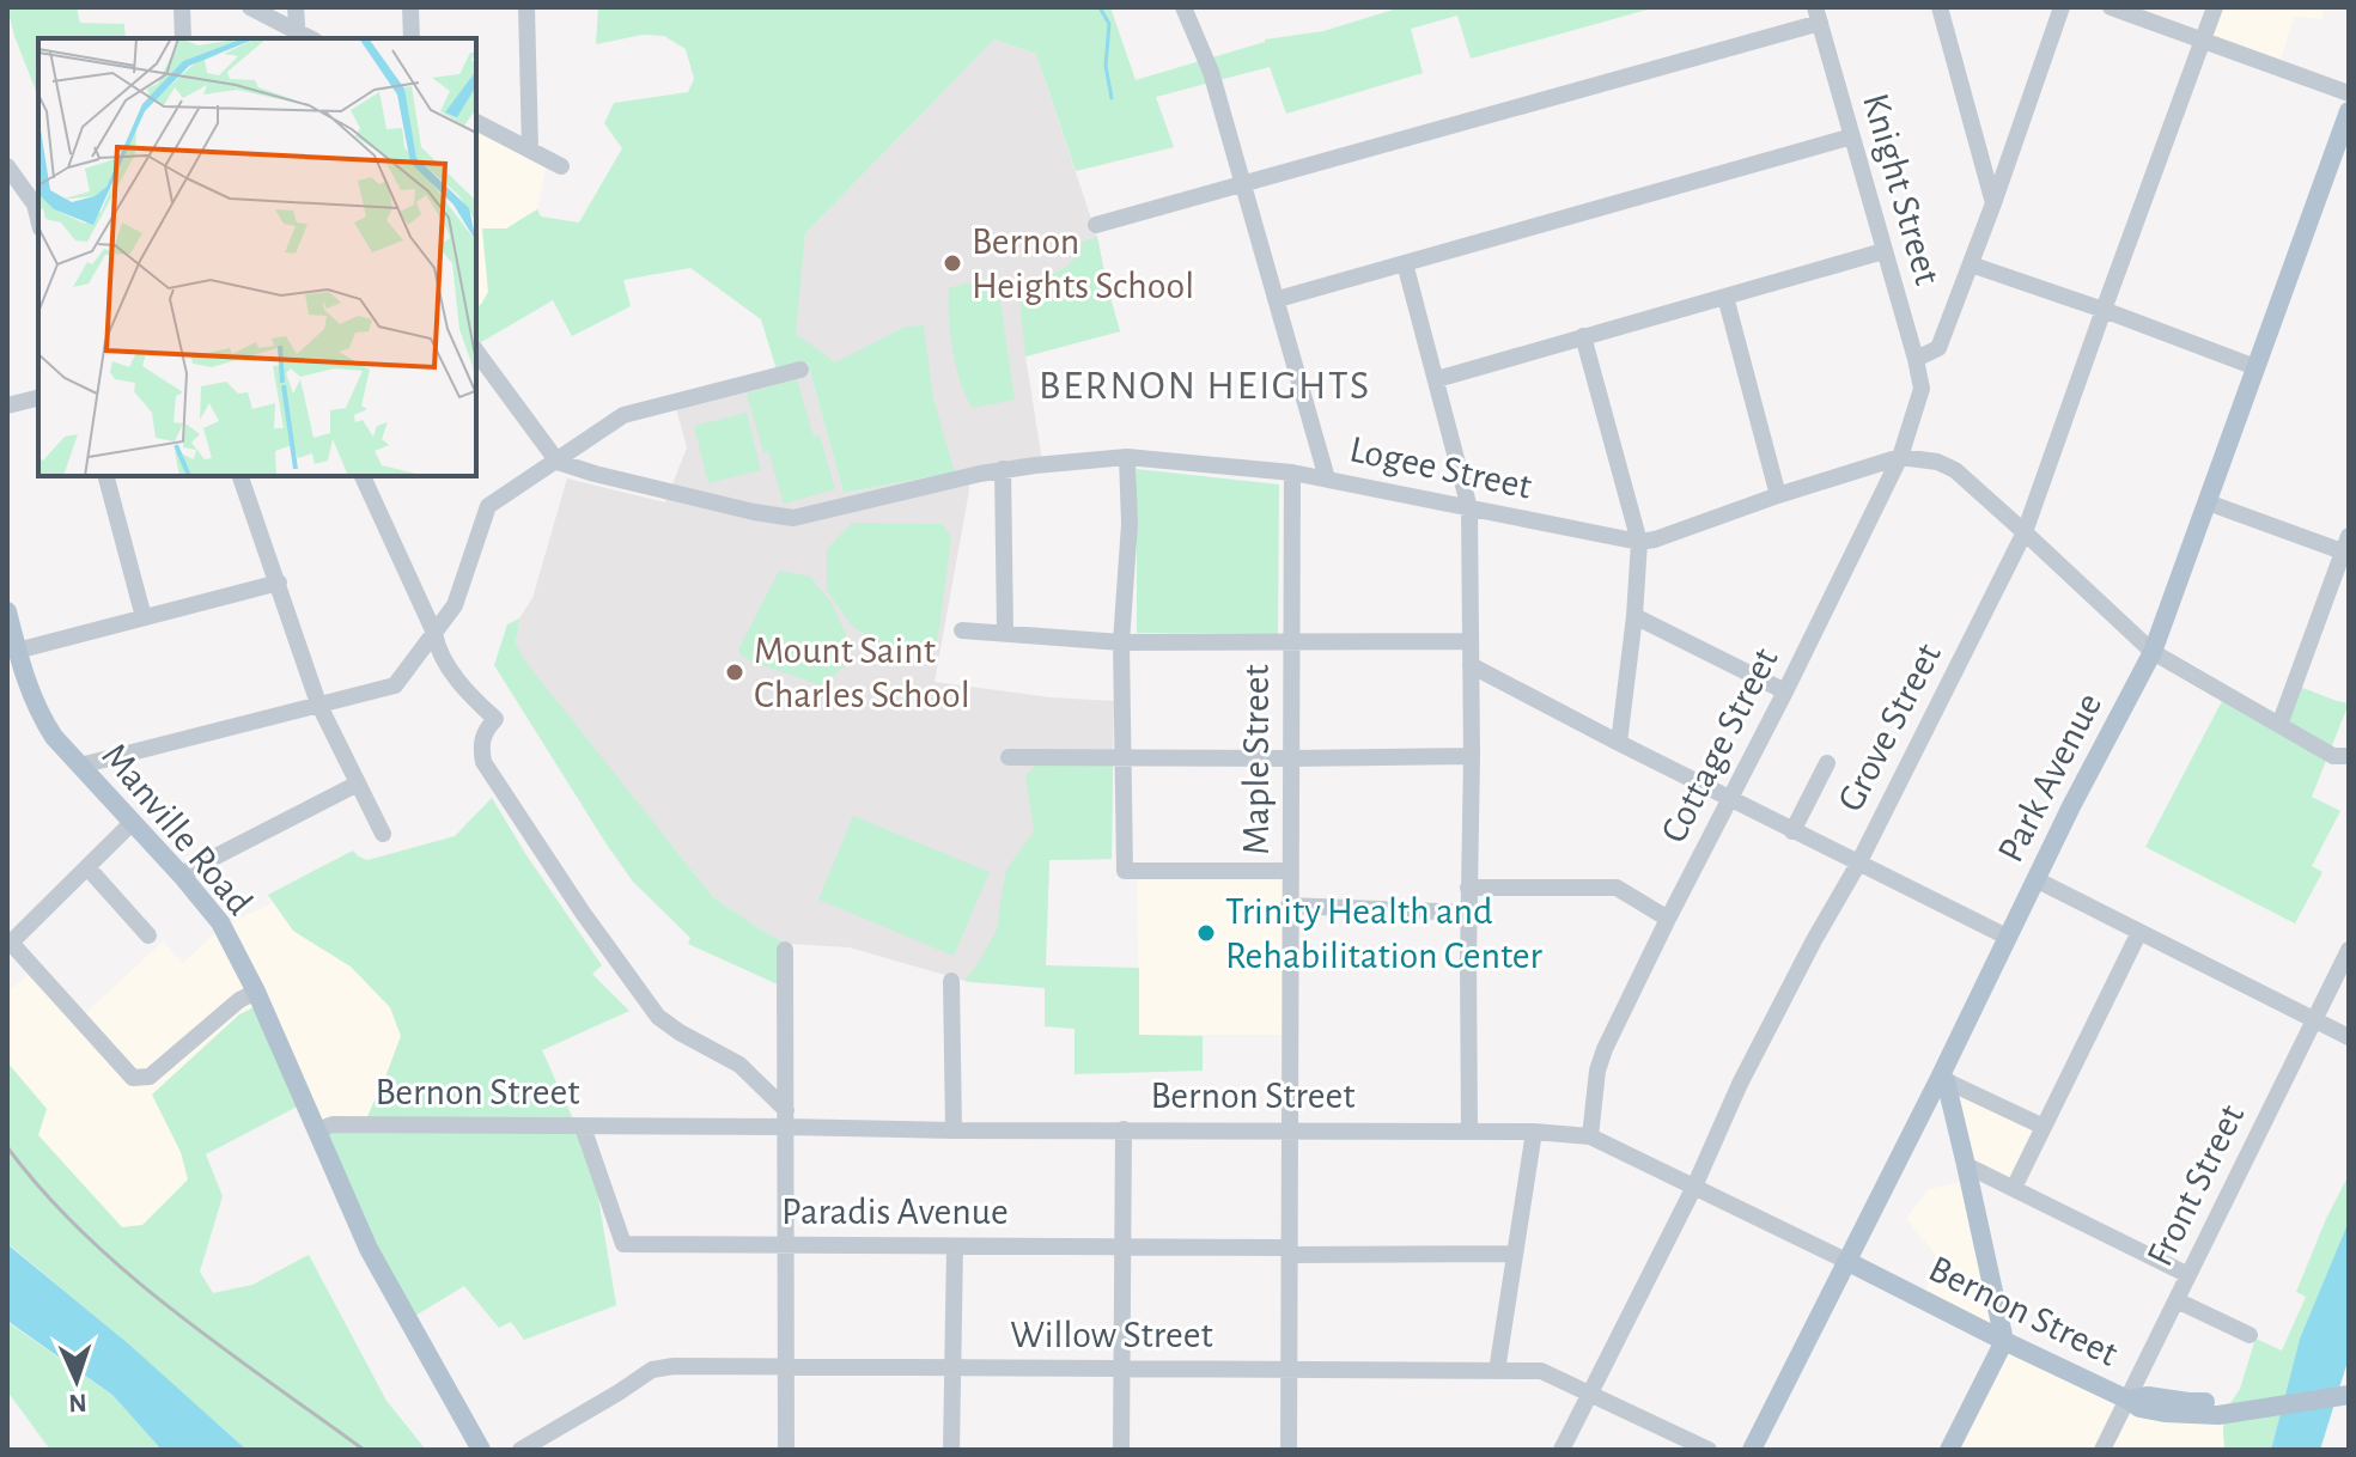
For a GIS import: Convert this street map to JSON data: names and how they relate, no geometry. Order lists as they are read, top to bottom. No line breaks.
{"streets":{"main road":["Park Avenue","Manville Road","Bernon Street"],"street":["Knight Street","Logee Street","Grove Street","Cottage Street","Maple Street","Front Street","Paradis Avenue","Willow Street"]},"crossings":[["Knight Street","Cottage Street"],["Logee Street","Grove Street"],["Logee Street","Cottage Street"],["Logee Street","Maple Street"],["Logee Street","Park Avenue"],["Grove Street","Bernon Street"],["Grove Street","Willow Street"],["Cottage Street","Bernon Street"],["Maple Street","Bernon Street"],["Maple Street","Paradis Avenue"],["Maple Street","Willow Street"],["Park Avenue","Bernon Street"],["Manville Road","Bernon Street"],["Bernon Street","Front Street"],["Bernon Street","Paradis Avenue"]],"districts":["BERNON HEIGHTS"],"places":["Bernon Heights School","Mount Saint Charles School","Trinity Health and Rehabilitation Center"],"north":"bottom"}
